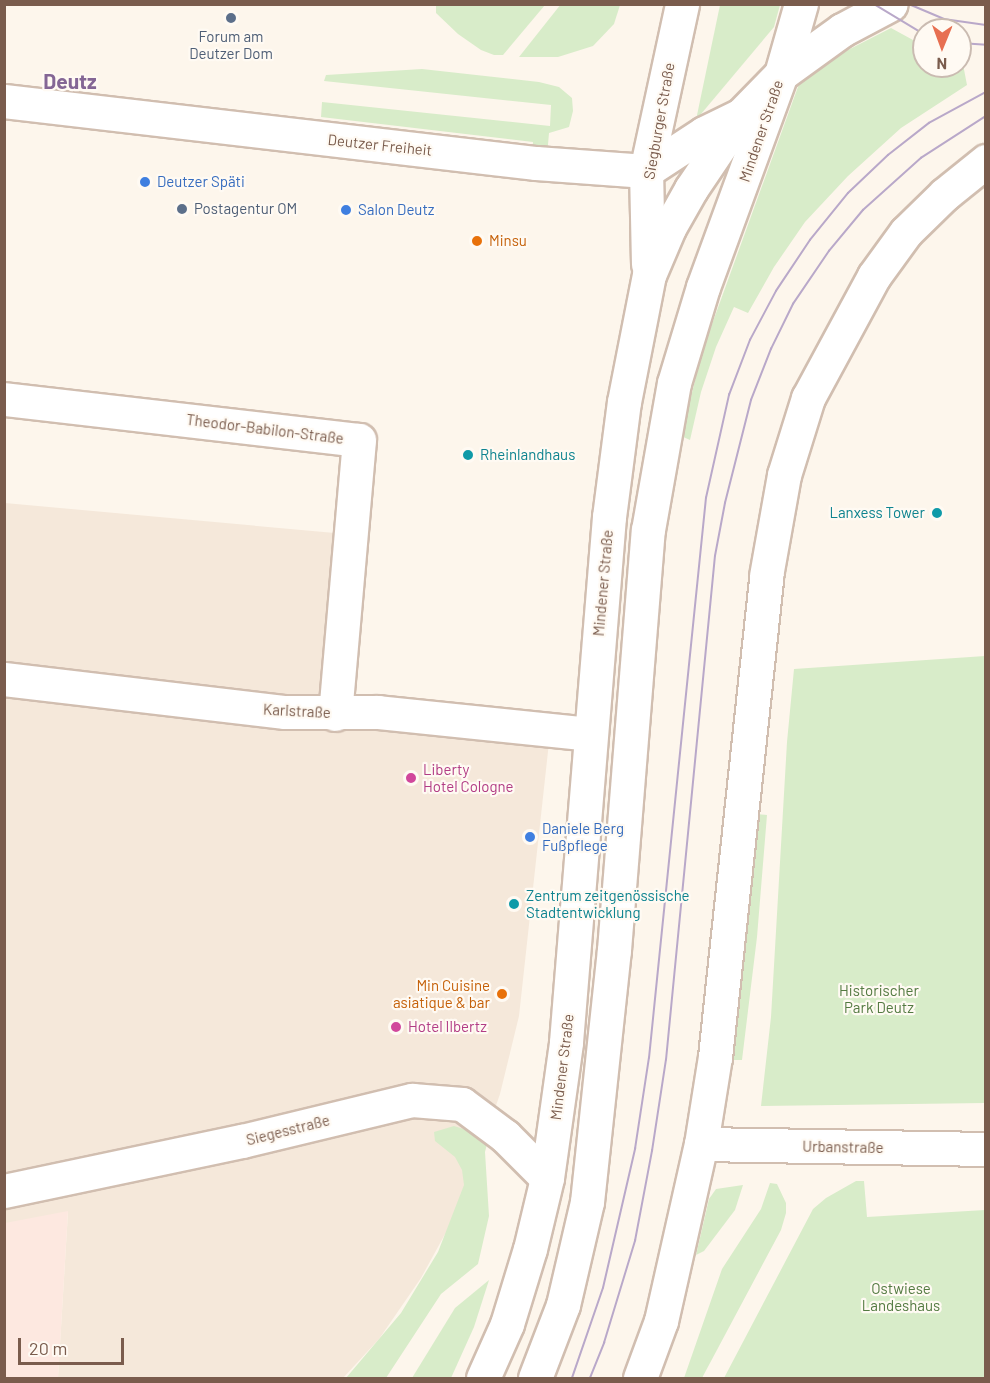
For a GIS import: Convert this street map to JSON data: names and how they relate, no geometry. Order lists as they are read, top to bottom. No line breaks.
{"streets":{"main road":["Siegburger Straße","Mindener Straße","Deutzer Freiheit","Theodor-Babilon-Straße","Karlstraße","Siegesstraße","Urbanstraße"]},"crossings":[["Siegburger Straße","Mindener Straße"],["Siegburger Straße","Deutzer Freiheit"],["Mindener Straße","Karlstraße"],["Mindener Straße","Siegesstraße"],["Theodor-Babilon-Straße","Karlstraße"]],"districts":["Deutz"],"parks":["Historischer Park Deutz","Ostwiese Landeshaus"],"places":["Forum am Deutzer Dom","Deutzer Späti","Postagentur OM","Salon Deutz","Minsu","Rheinlandhaus","Lanxess Tower","Liberty Hotel Cologne","Daniele Berg Fußpflege","Zentrum zeitgenössische Stadtentwicklung","Min Cuisine asiatique & bar","Hotel Ilbertz"],"scale_bar":"20 m","north":"bottom"}
